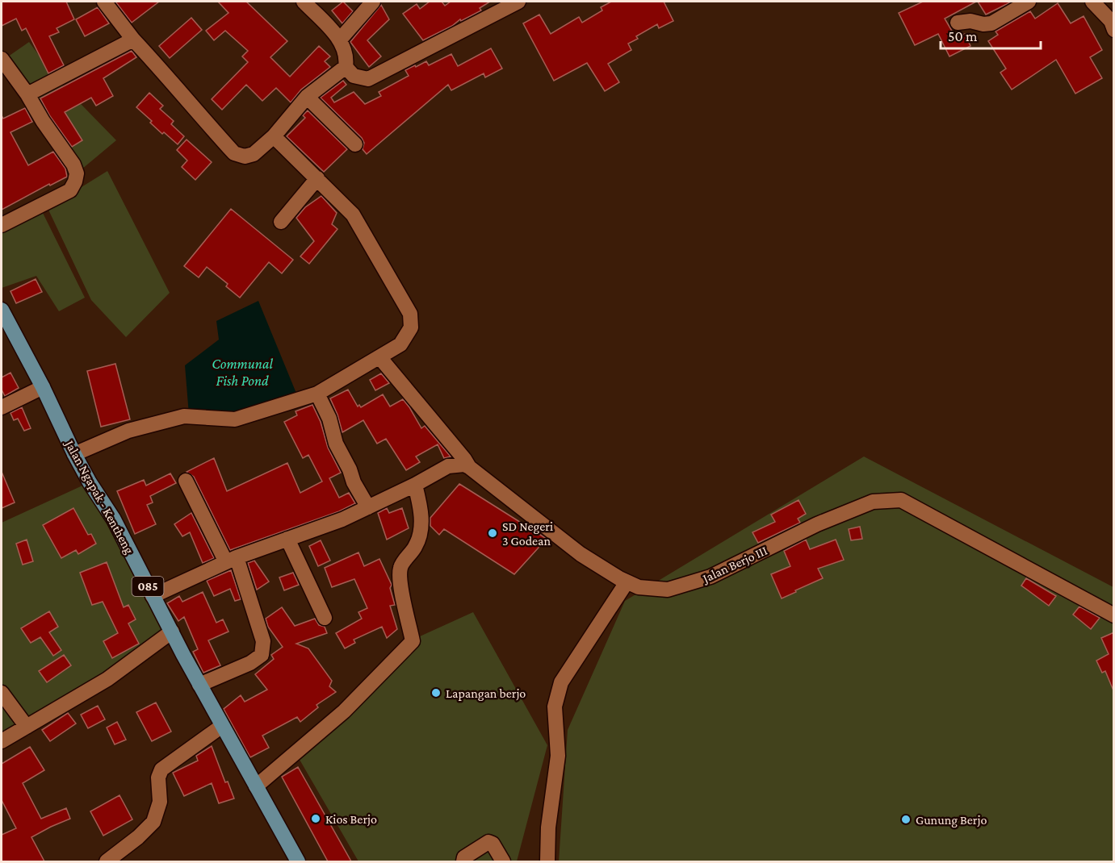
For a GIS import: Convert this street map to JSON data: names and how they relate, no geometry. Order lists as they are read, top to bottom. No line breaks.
{"streets":{"main road":["Jalan Ngapak - Kentheng","085"],"street":["Jalan Berjo III"]},"water":["Communal Fish Pond"],"places":["SD Negeri 3 Godean","Lapangan berjo","Kios Berjo","Gunung Berjo"],"scale_bar":"50 m"}
